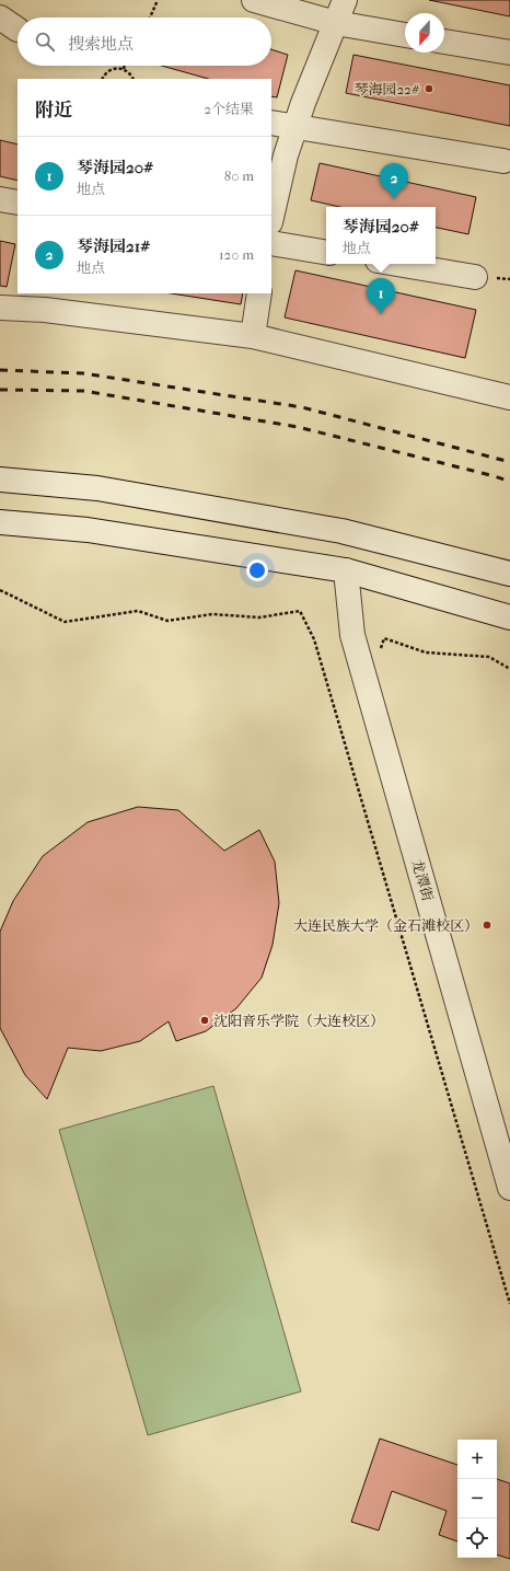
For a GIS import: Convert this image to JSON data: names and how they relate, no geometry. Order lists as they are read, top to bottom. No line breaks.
{"streets":{"street":["龙潭街"]},"places":["琴海园22#","大连民族大学（金石滩校区）","沈阳音乐学院（大连校区）"],"north":"bottom","page":{"search":"搜索地点","heading":["附近","2个结果"],"list":[{"mark":"1","name":"琴海园20#","note":"地点","value":"80 m"},{"mark":"2","name":"琴海园21#","note":"地点","value":"120 m"}],"pins":["2","1"],"popup":["琴海园20#","地点"],"map_buttons":["+","−"]}}
